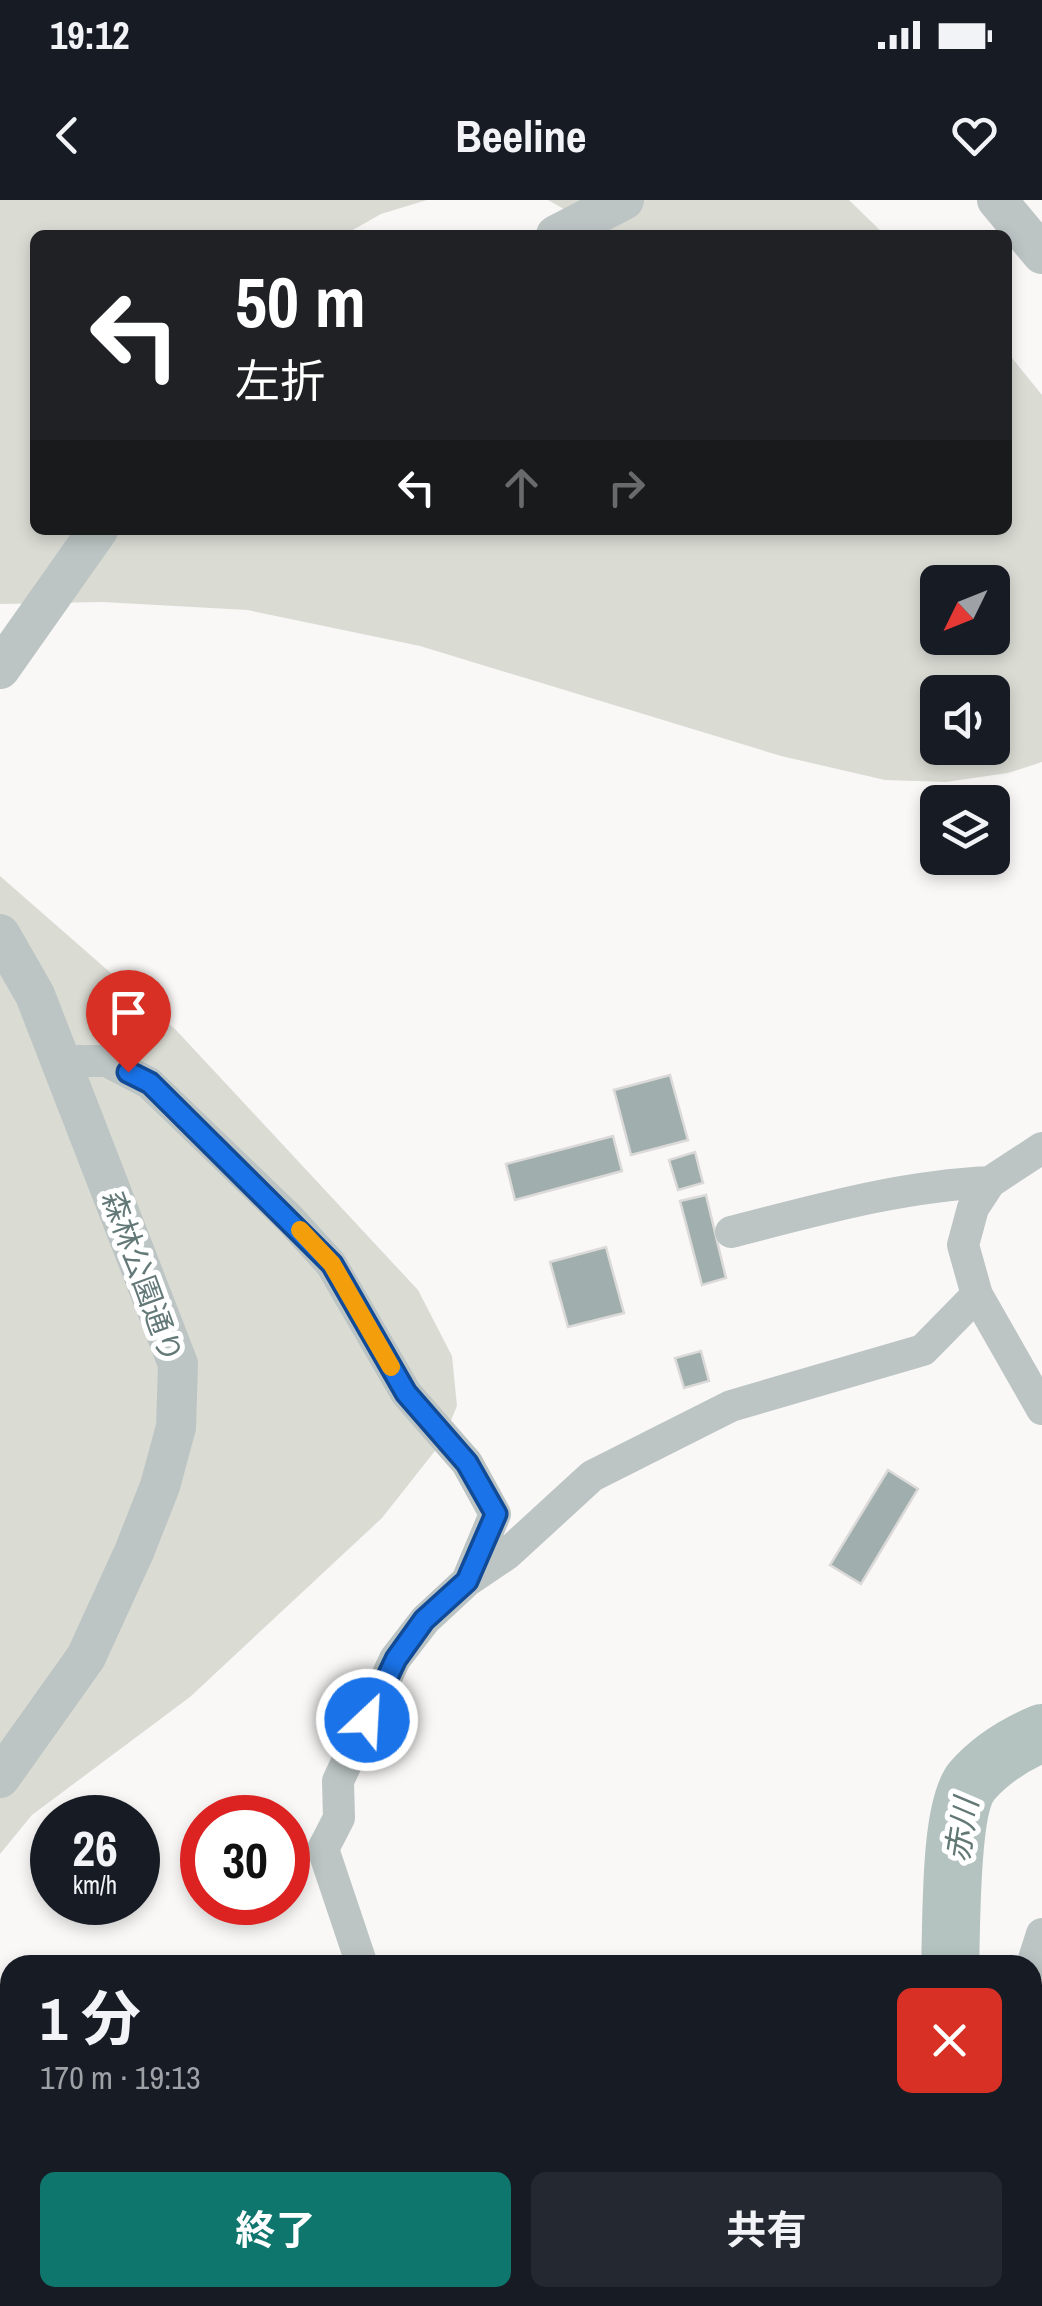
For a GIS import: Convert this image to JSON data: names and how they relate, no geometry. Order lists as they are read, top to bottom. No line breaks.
{"streets":{"street":["森林公園通り"]},"water":["赤川"],"north":"bottom left","page":{"status":"19:12","header":"Beeline","turn":["50 m","左折"],"speed":"26 km/h","limit":"30","heading":["1 分","170 m · 19:13"],"buttons":["終了","共有"]}}
